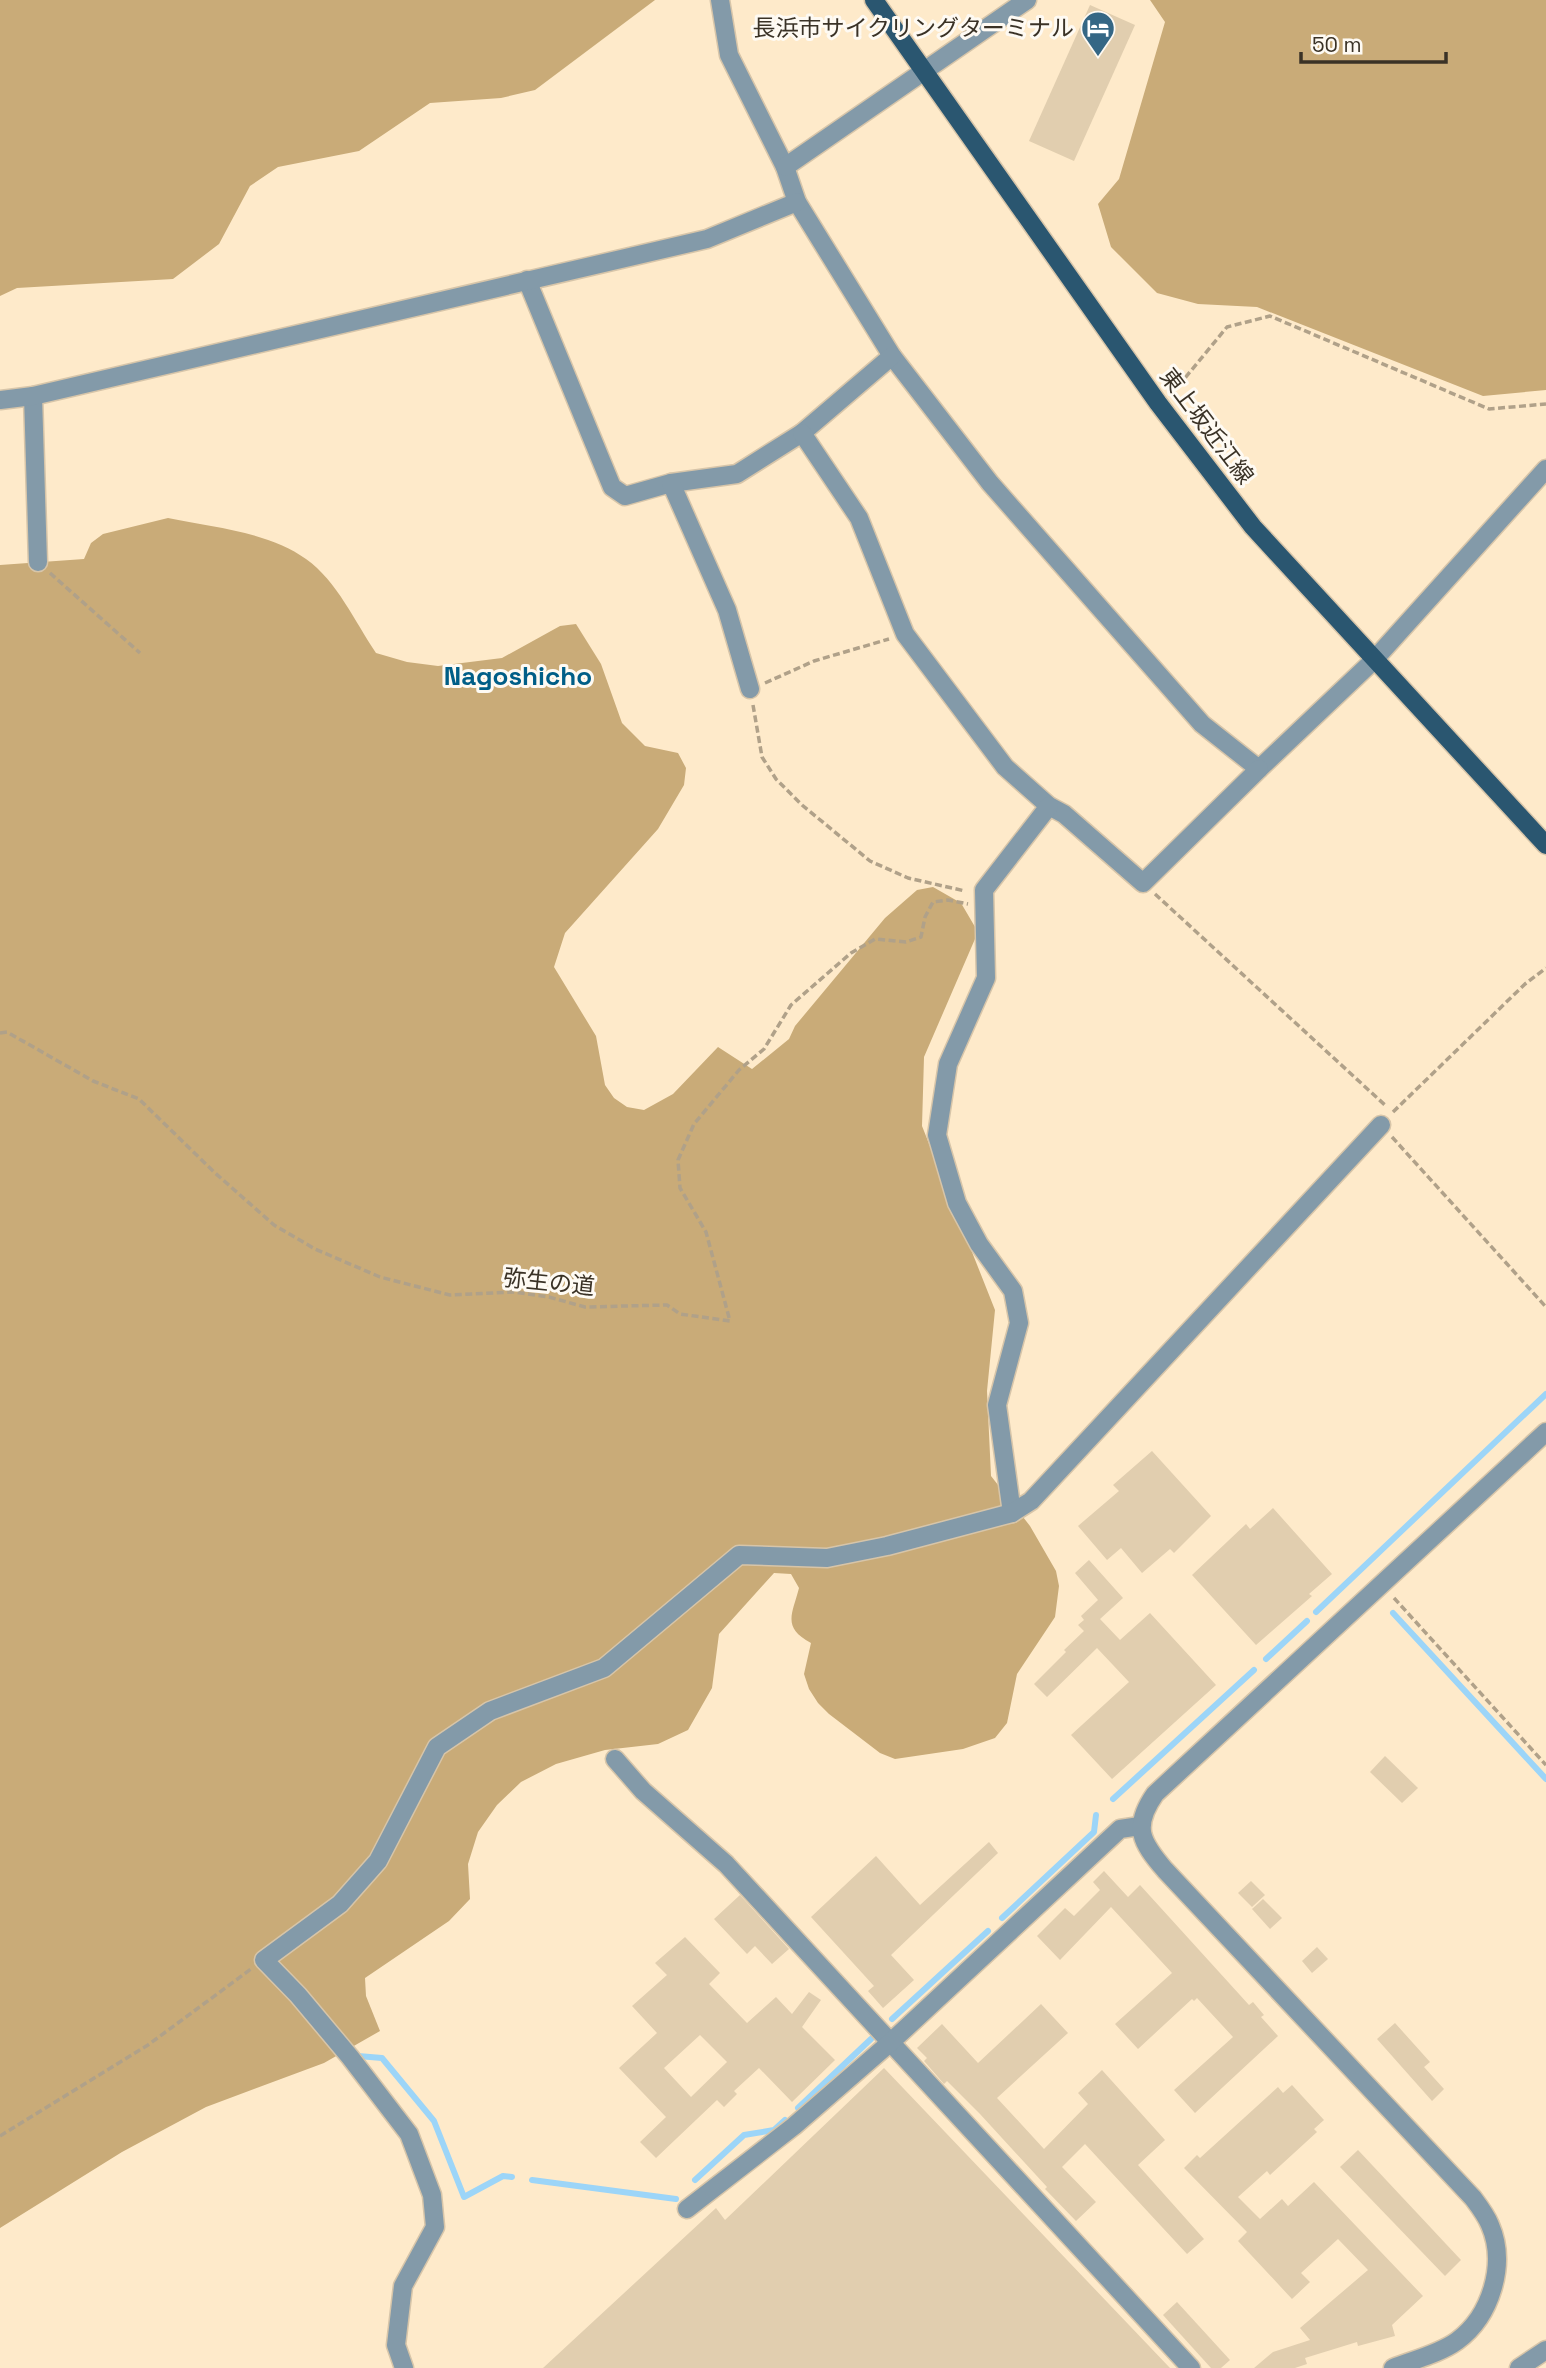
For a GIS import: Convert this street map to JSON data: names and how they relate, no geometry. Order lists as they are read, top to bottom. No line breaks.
{"streets":{"main road":["東上坂近江線"],"path":["弥生の道"]},"districts":["Nagoshicho"],"places":{"hotel":["長浜市サイクリングターミナル"]},"scale_bar":"50 m"}
